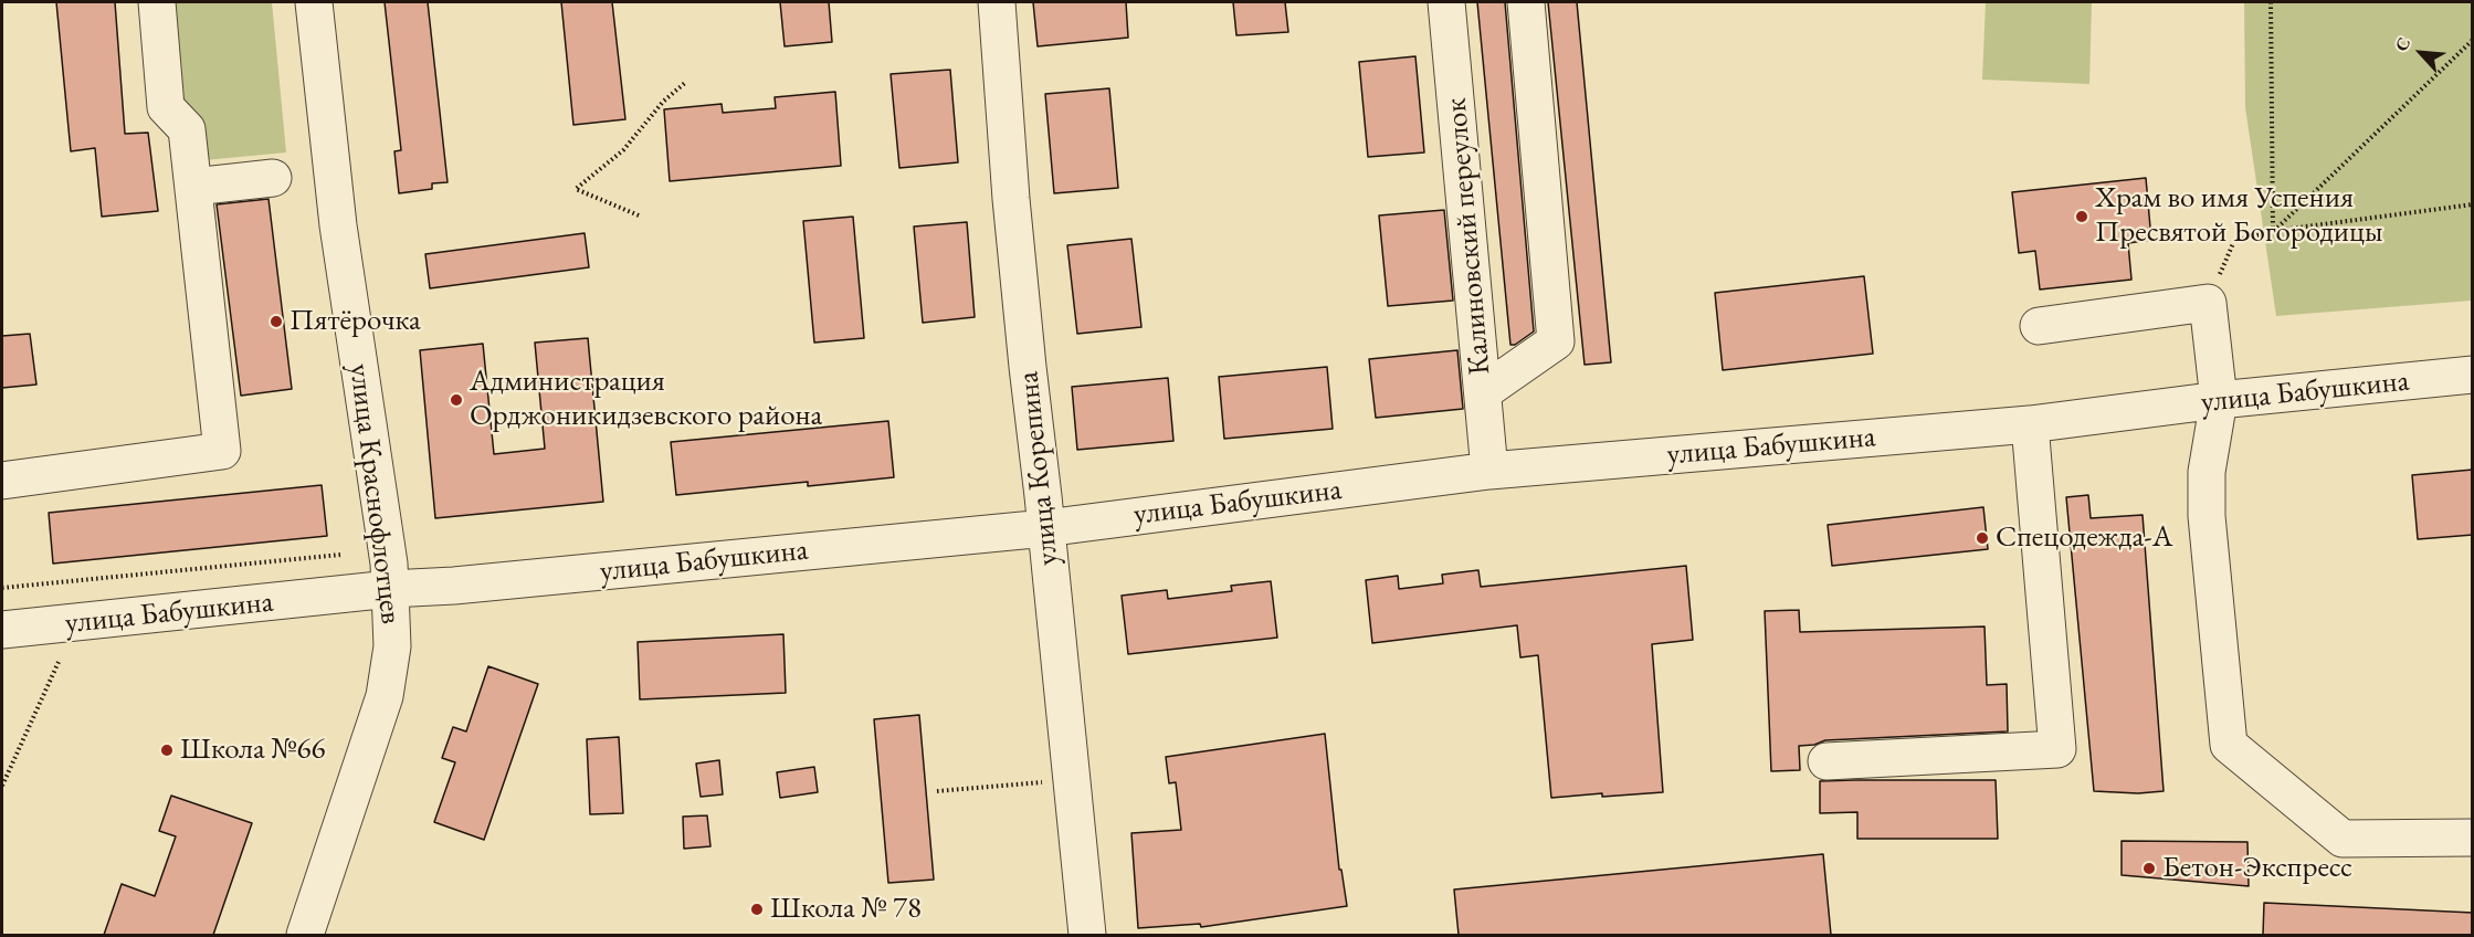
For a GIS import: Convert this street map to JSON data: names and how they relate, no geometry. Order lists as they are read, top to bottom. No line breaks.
{"streets":{"street":["Калиновский переулок","улица Бабушкина","улица Корепина","улица Краснофлотцев"]},"crossings":[["Калиновский переулок","улица Бабушкина"],["улица Бабушкина","улица Корепина"],["улица Бабушкина","улица Краснофлотцев"]],"places":["Храм во имя Успения Пресвятой Богородицы","Пятёрочка","Администрация Орджоникидзевского района","Спецодежда-А","Школа №66","Бетон-Экспресс","Школа № 78"],"north":"top left"}
